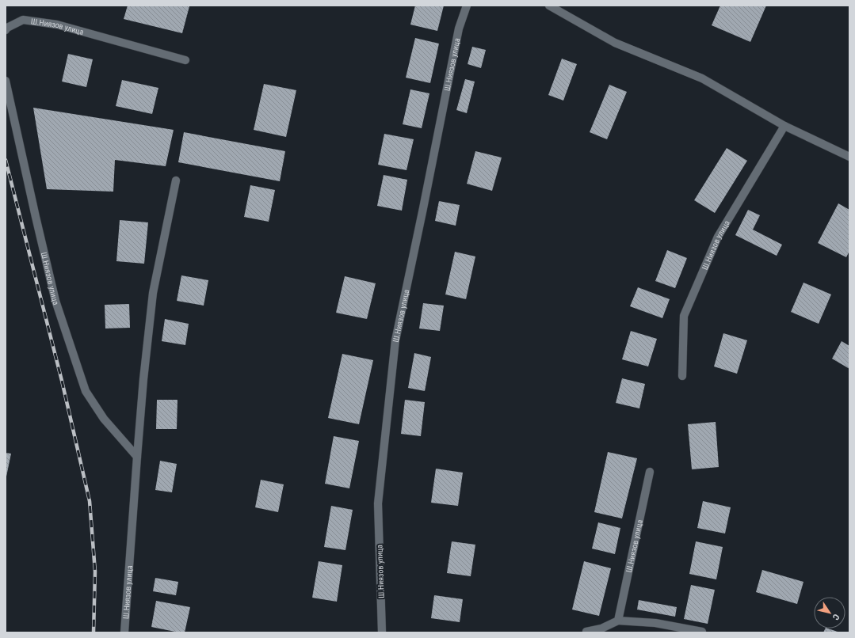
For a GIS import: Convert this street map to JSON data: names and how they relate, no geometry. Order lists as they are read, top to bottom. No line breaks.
{"streets":{"street":["Ш.Ниязов улица"]},"north":"bottom right"}
